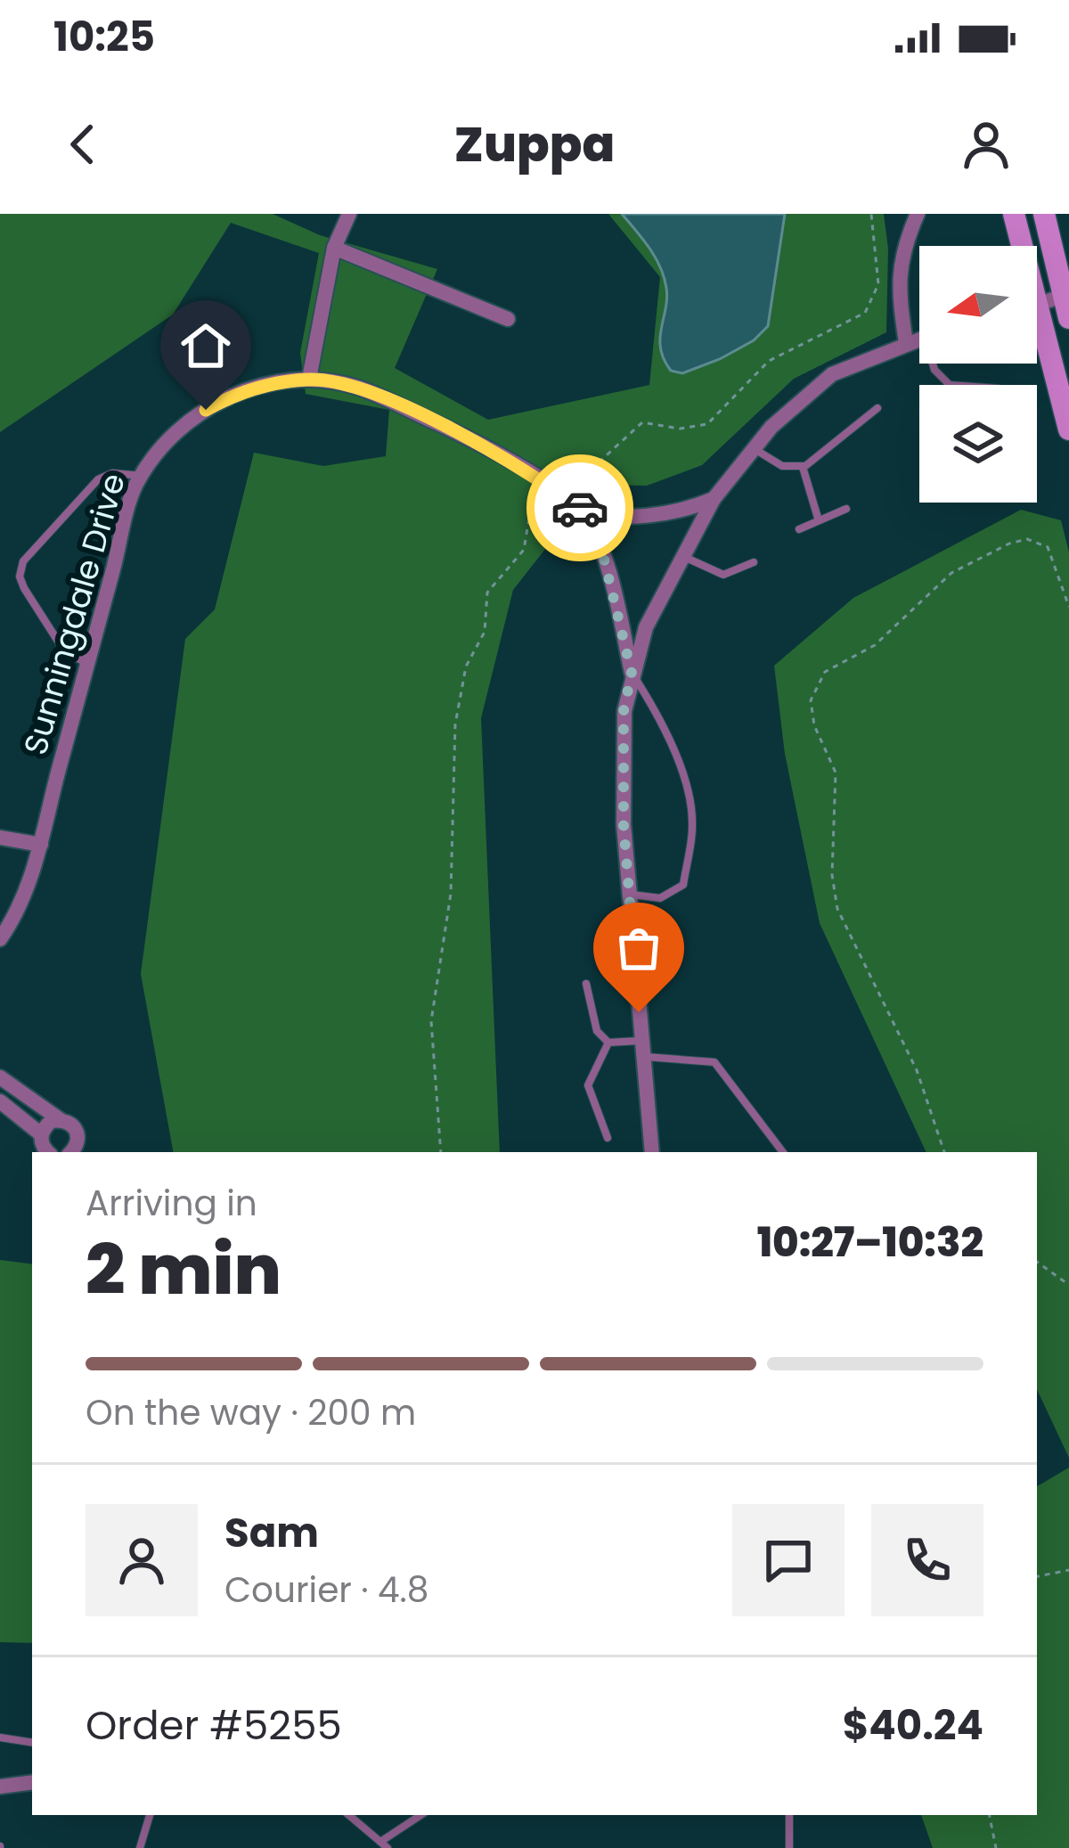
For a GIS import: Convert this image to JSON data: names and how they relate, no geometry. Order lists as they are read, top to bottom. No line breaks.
{"streets":{"street":["Sunningdale Drive"]},"north":"left","page":{"status":"10:25","header":"Zuppa","heading":["2 min","Arriving in","10:27–10:32"],"panel":["Sam","Courier · 4.8","Order #5255","$40.24"],"bar":"On the way · 200 m"}}
